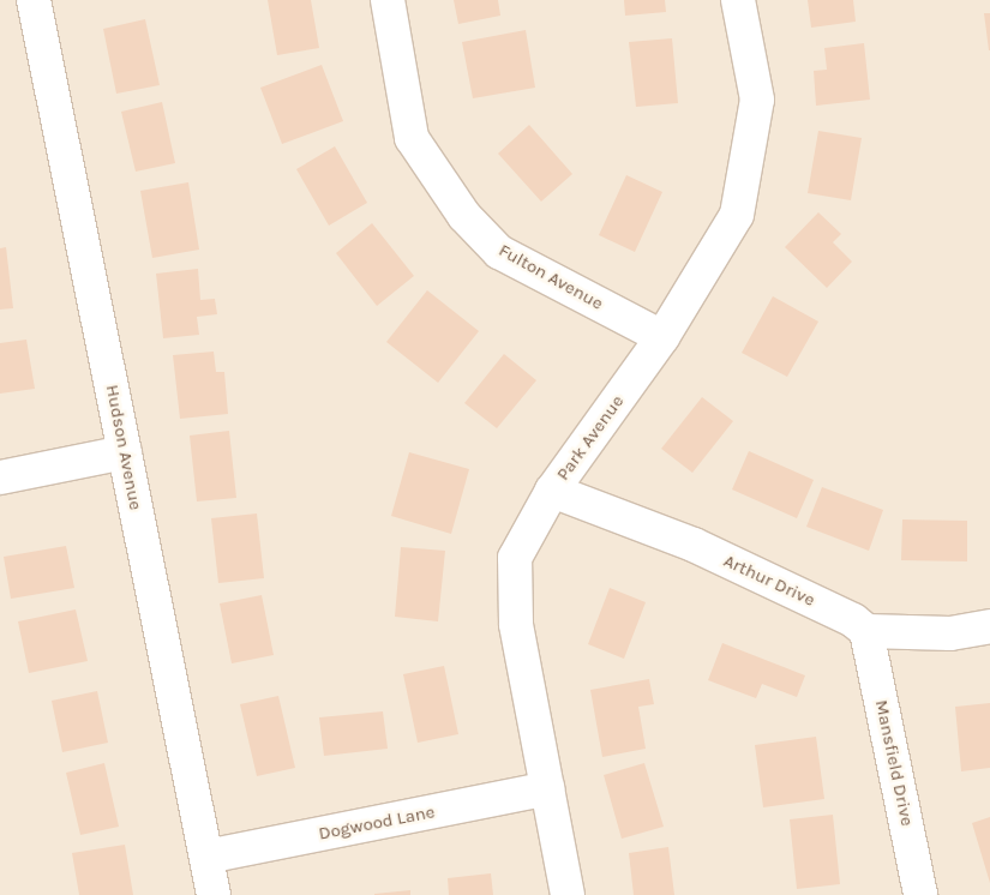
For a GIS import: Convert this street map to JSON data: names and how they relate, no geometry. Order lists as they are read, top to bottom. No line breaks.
{"streets":{"street":["Fulton Avenue","Park Avenue","Hudson Avenue","Arthur Drive","Mansfield Drive","Dogwood Lane"]},"crossings":[["Fulton Avenue","Park Avenue"],["Park Avenue","Arthur Drive"],["Park Avenue","Dogwood Lane"],["Hudson Avenue","Dogwood Lane"],["Arthur Drive","Mansfield Drive"]]}
